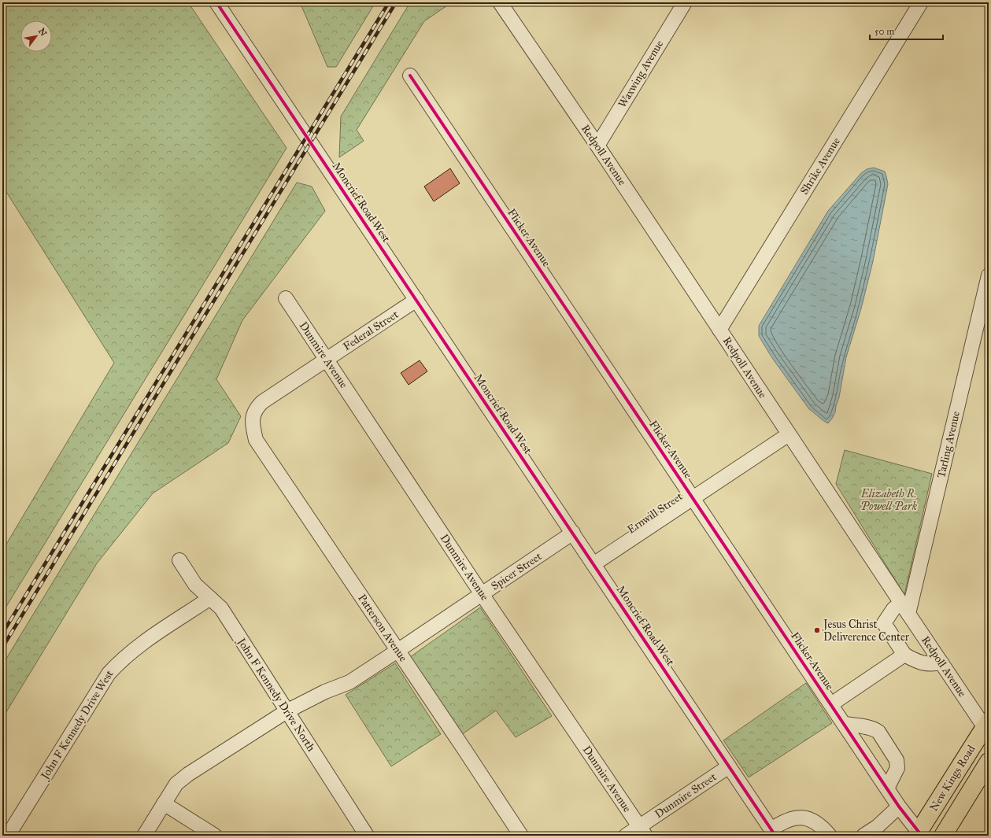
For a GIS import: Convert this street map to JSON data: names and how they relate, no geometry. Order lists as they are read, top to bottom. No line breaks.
{"streets":{"highway":["New Kings Road"],"street":["Waxwing Avenue","Redpoll Avenue","Shrike Avenue","Moncrief Road West","Flicker Avenue","Federal Street","Dunmire Avenue","Tarling Avenue","Ernwill Street","Spicer Street","Patterson Avenue","John F Kennedy Drive North","John F Kennedy Drive West","Dunmire Street"]},"crossings":[["Waxwing Avenue","Redpoll Avenue"],["Redpoll Avenue","Shrike Avenue"],["Redpoll Avenue","Tarling Avenue"],["Redpoll Avenue","Ernwill Street"],["Redpoll Avenue","New Kings Road"],["Moncrief Road West","Federal Street"],["Moncrief Road West","Ernwill Street"],["Moncrief Road West","Spicer Street"],["Moncrief Road West","Dunmire Street"],["Flicker Avenue","Ernwill Street"],["Flicker Avenue","New Kings Road"],["Federal Street","Dunmire Avenue"],["Federal Street","Patterson Avenue"],["Dunmire Avenue","Spicer Street"],["Dunmire Avenue","Dunmire Street"],["Spicer Street","Patterson Avenue"],["Spicer Street","John F Kennedy Drive North"],["John F Kennedy Drive North","John F Kennedy Drive West"]],"parks":["Elizabeth R. Powell Park"],"places":["Jesus Christ Deliverence Center"],"scale_bar":"50 m","north":"top right"}
